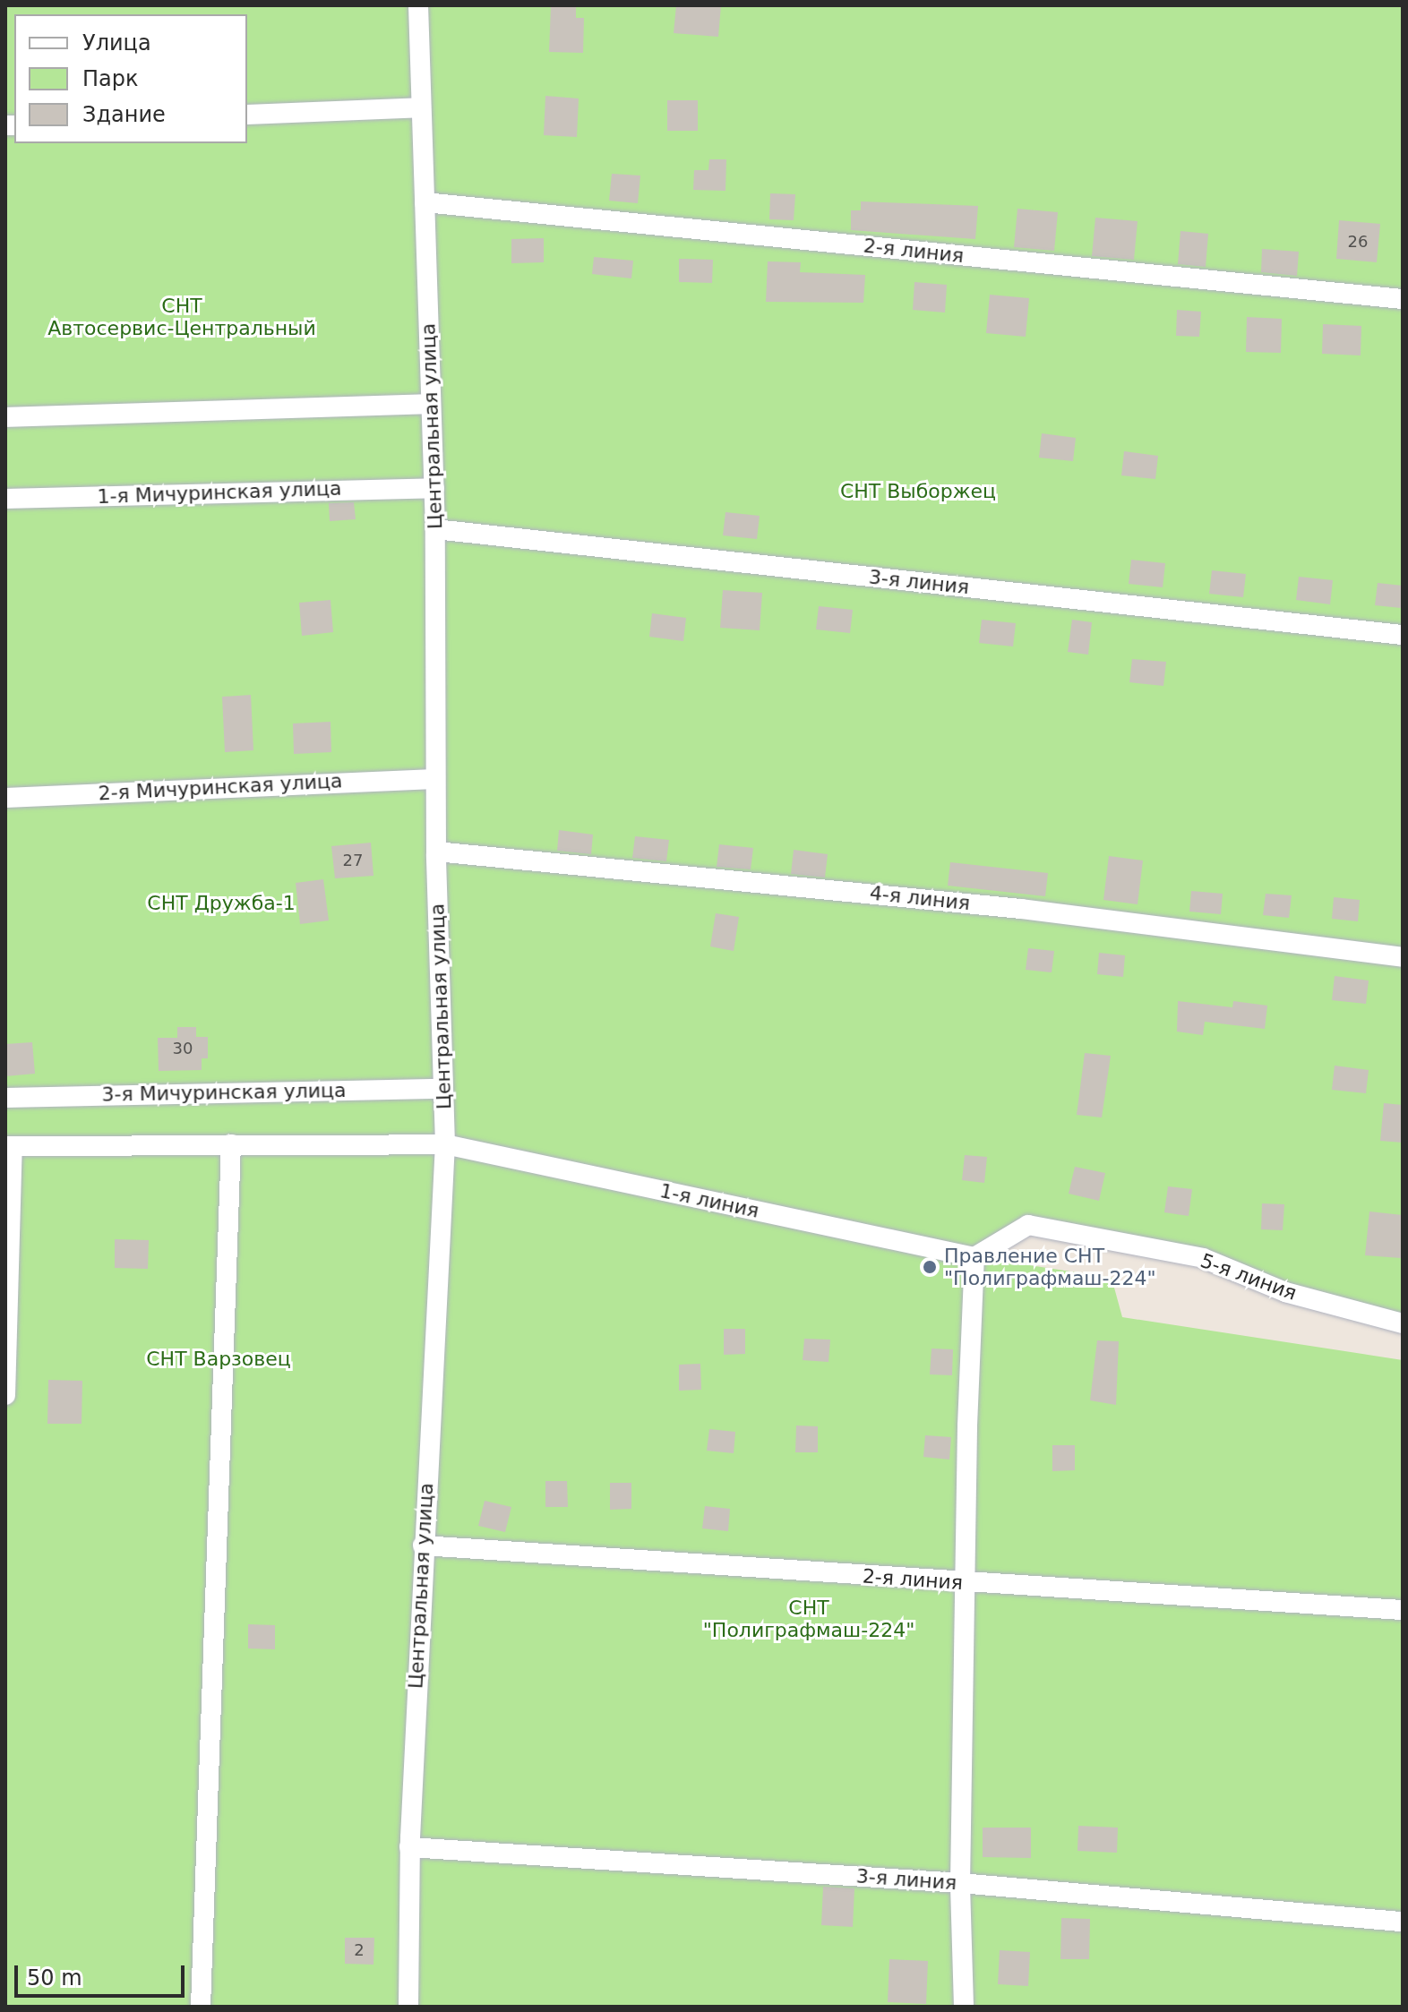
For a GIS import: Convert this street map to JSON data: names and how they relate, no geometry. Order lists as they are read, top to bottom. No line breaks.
{"streets":{"street":["2-я линия","Центральная улица","1-я Мичуринская улица","3-я линия","2-я Мичуринская улица","4-я линия","3-я Мичуринская улица","1-я линия","5-я линия"]},"crossings":[["2-я линия","Центральная улица"],["Центральная улица","1-я Мичуринская улица"],["Центральная улица","3-я линия"],["Центральная улица","2-я Мичуринская улица"],["Центральная улица","4-я линия"],["Центральная улица","3-я Мичуринская улица"],["Центральная улица","1-я линия"],["1-я линия","5-я линия"]],"parks":["СНТ Автосервис-Центральный","СНТ Выборжец","СНТ Дружба-1","СНТ Варзовец","СНТ \"Полиграфмаш-224\""],"places":["Правление СНТ \"Полиграфмаш-224\""],"house_numbers":["26","27","30","2"],"legend":["Улица","Парк","Здание"],"scale_bar":"50 m"}
